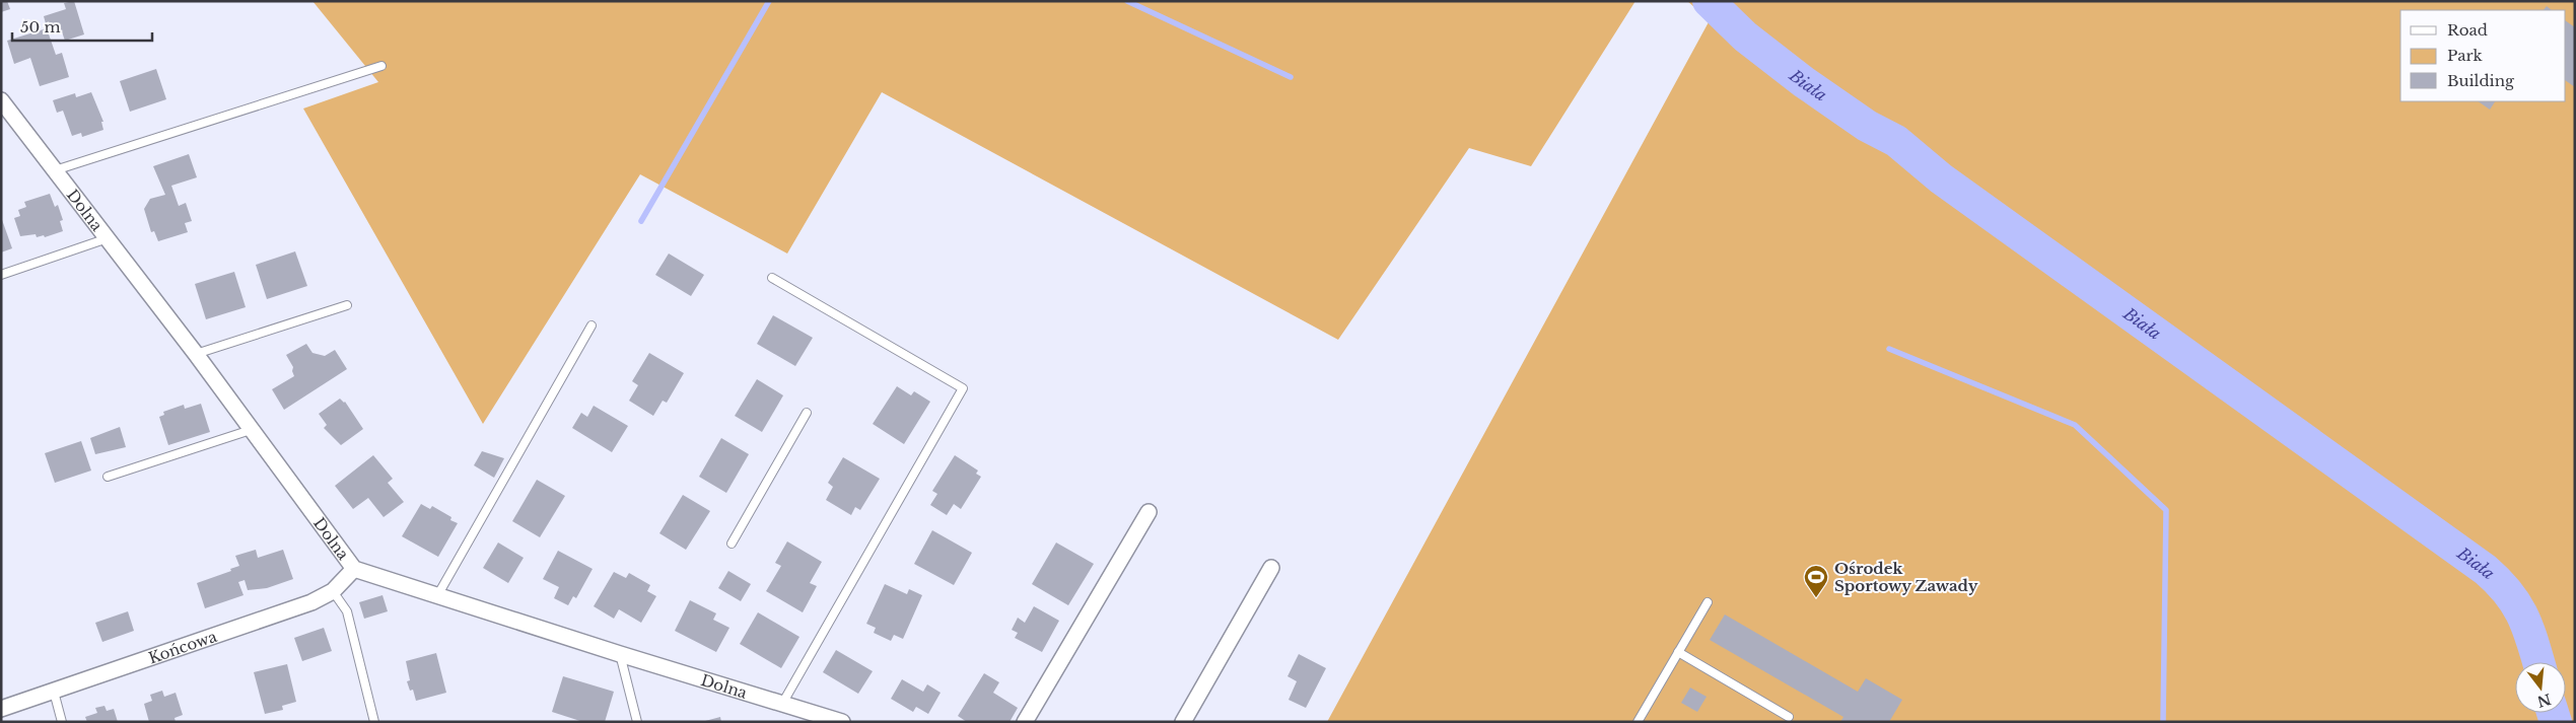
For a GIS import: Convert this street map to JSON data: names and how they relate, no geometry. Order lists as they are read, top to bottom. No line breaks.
{"streets":{"street":["Dolna","Końcowa"]},"crossings":[["Dolna","Końcowa"]],"water":["Biała"],"places":{"sports":["Ośrodek Sportowy Zawady"]},"legend":["Road","Park","Building"],"scale_bar":"50 m","north":"bottom"}
